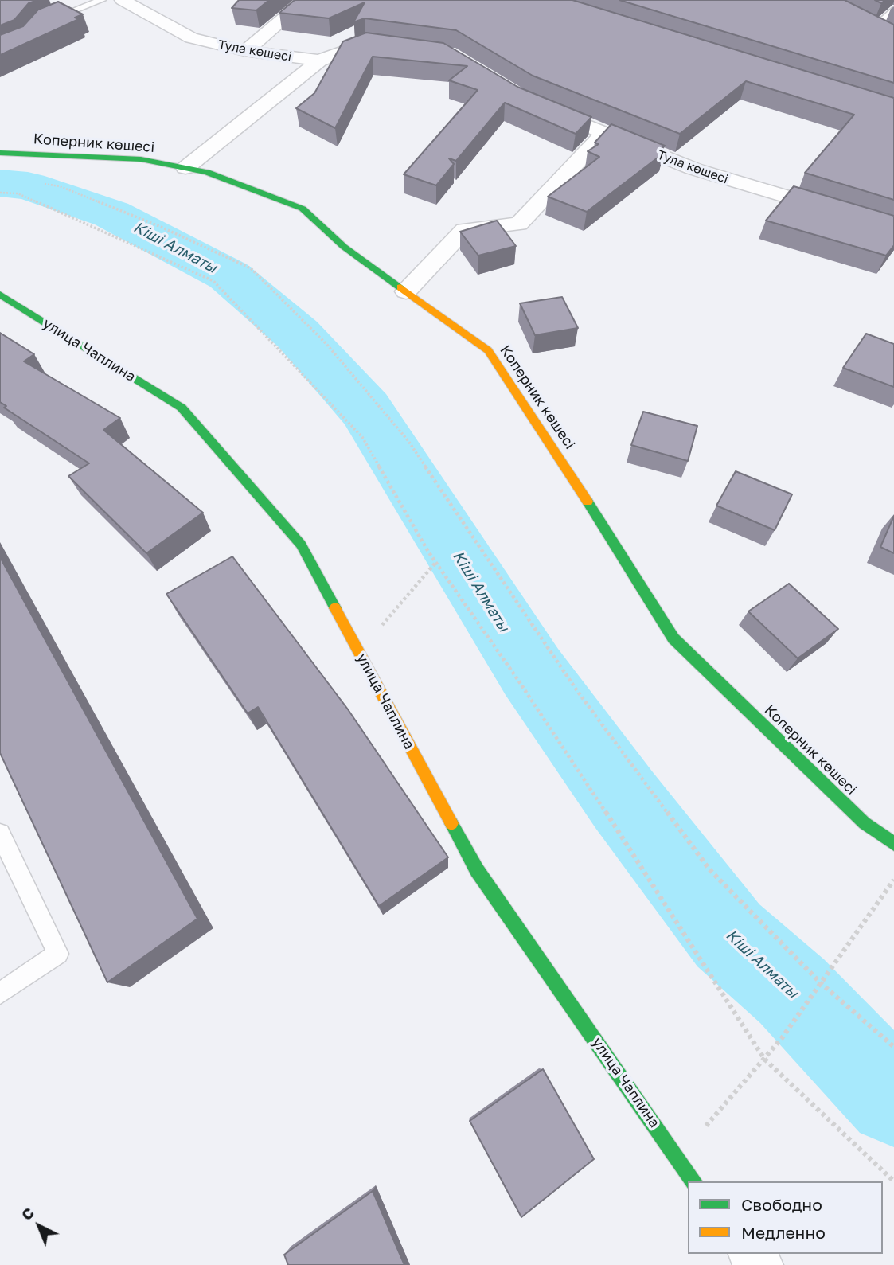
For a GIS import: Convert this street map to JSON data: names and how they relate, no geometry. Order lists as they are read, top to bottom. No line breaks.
{"streets":{"street":["Тула көшесі","Коперник көшесі","улица Чаплина"]},"water":["Кіші Алматы"],"legend":["Свободно","Медленно"],"north":"top left"}
